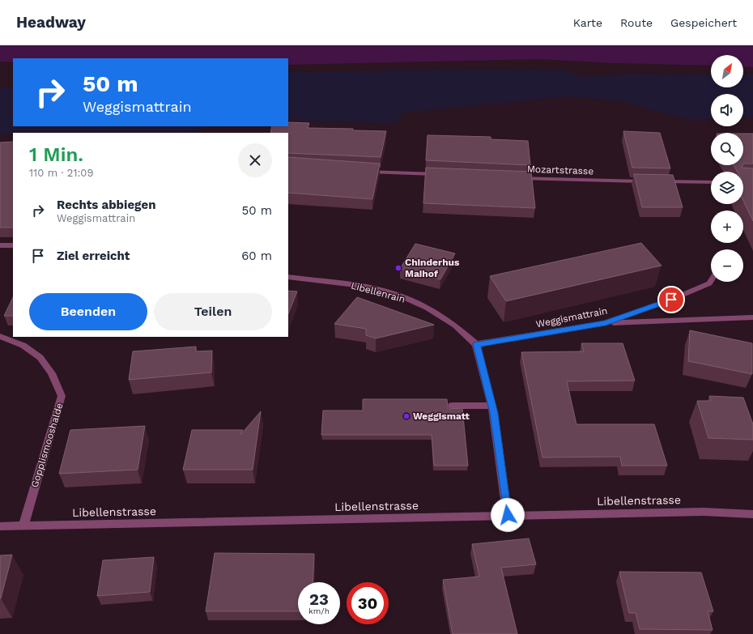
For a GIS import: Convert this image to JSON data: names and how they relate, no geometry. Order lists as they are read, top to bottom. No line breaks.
{"streets":{"street":["Mozartstrasse","Libellenrain","Weggismattrain","Gopplismooshalde","Libellenstrasse"]},"crossings":[["Libellenrain","Weggismattrain"],["Gopplismooshalde","Libellenstrasse"]],"places":["Chinderhus Maihof","Weggismatt"],"north":"top right","page":{"header":"Headway","nav":["Karte","Route","Gespeichert"],"map_buttons":["+","−"],"turn":["50 m","Weggismattrain"],"heading":["1 Min.","110 m · 21:09"],"list":[{"name":"Rechts abbiegen","note":"Weggismattrain","value":"50 m"},{"name":"Ziel erreicht","value":"60 m"}],"buttons":["Beenden","Teilen"],"speed":"23 km/h","limit":"30"}}
